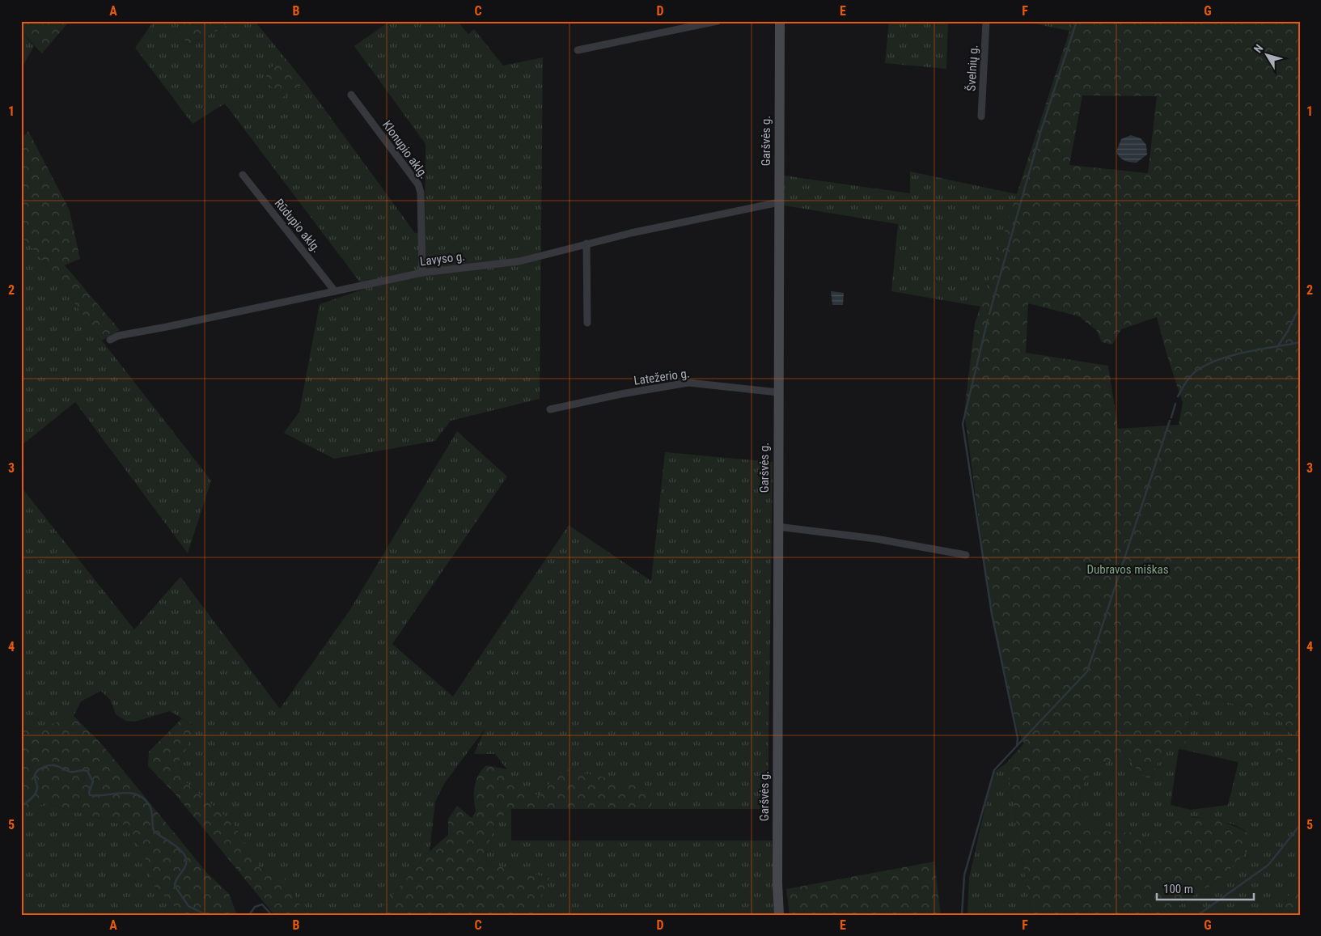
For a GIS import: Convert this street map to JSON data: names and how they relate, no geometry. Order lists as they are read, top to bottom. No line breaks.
{"streets":{"main road":["Garšvės g."],"street":["Švelnių g.","Klonupio aklg.","Rūdupio aklg.","Lavyso g.","Latežerio g."]},"crossings":[["Garšvės g.","Lavyso g."],["Garšvės g.","Latežerio g."],["Klonupio aklg.","Lavyso g."],["Rūdupio aklg.","Lavyso g."]],"parks":["Dubravos miškas"],"scale_bar":"100 m","north":"top left","grid":{"columns":["A","B","C","D","E","F","G"],"rows":["1","2","3","4","5"]}}
